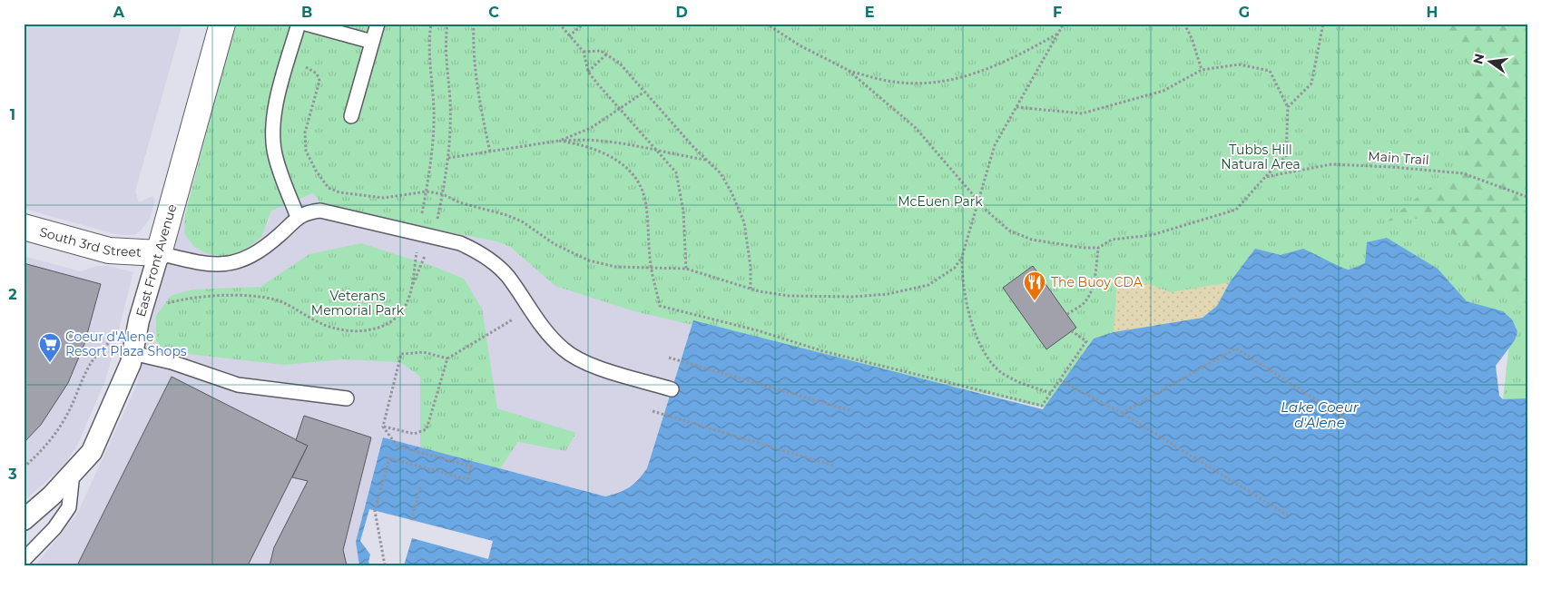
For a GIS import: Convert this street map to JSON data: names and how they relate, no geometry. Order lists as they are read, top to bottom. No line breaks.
{"streets":{"street":["South 3rd Street","East Front Avenue"],"path":["Main Trail"]},"crossings":[["South 3rd Street","East Front Avenue"]],"water":["Lake Coeur d'Alene"],"parks":["Tubbs Hill Natural Area","McEuen Park","Veterans Memorial Park"],"places":{"restaurant":["The Buoy CDA"],"supermarket":["Coeur d'Alene Resort Plaza Shops"]},"north":"left","grid":{"columns":["A","B","C","D","E","F","G","H"],"rows":["1","2","3"]}}
